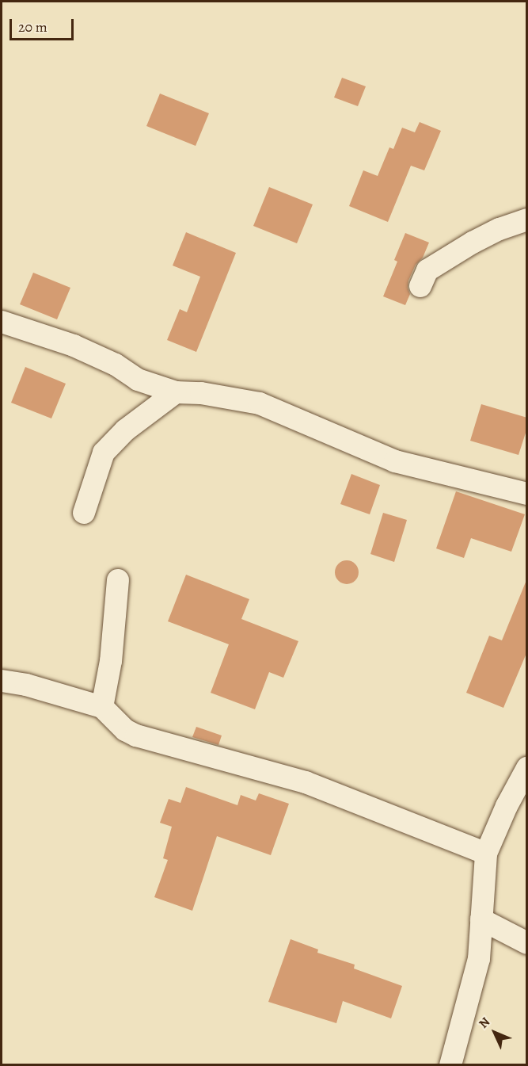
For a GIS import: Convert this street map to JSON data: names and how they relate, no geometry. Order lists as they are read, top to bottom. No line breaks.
{"scale_bar":"20 m","north":"top left"}
